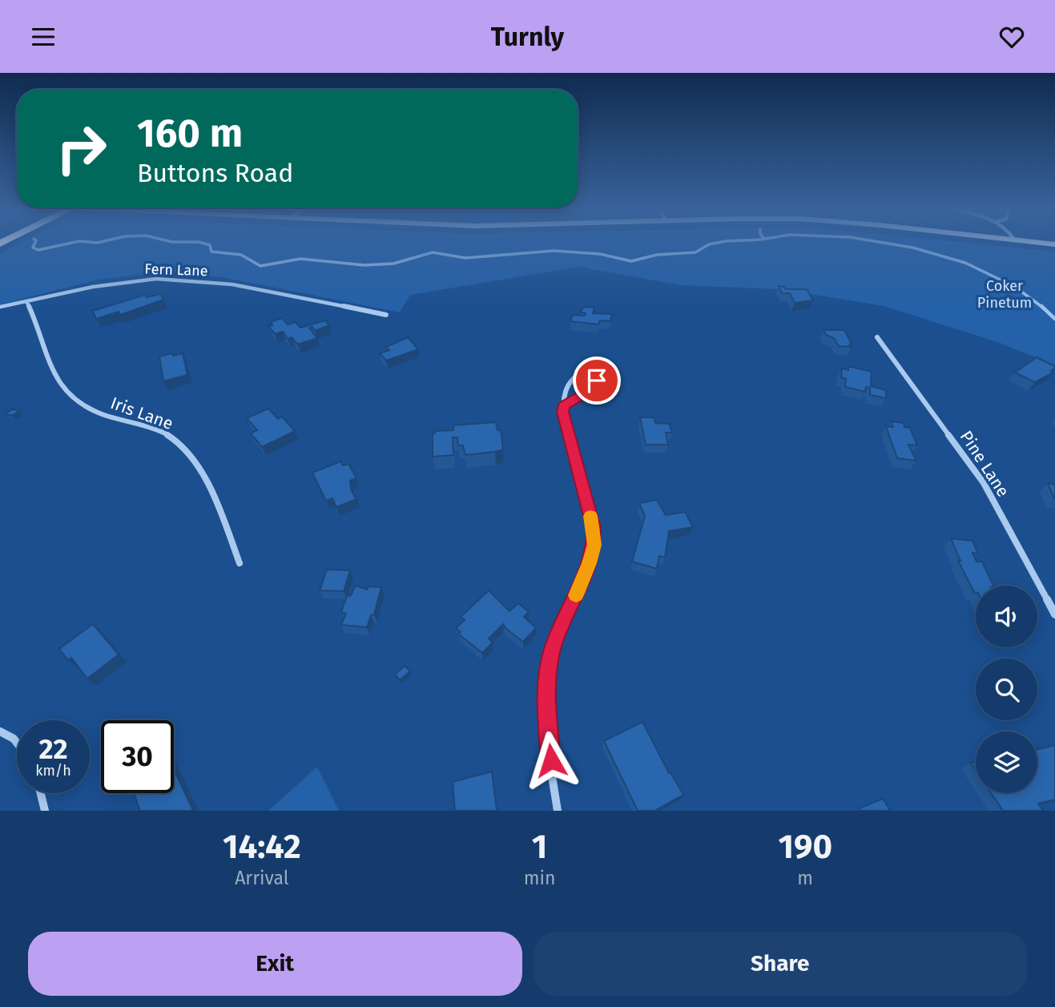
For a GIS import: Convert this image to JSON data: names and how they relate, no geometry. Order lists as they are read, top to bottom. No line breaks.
{"streets":{"street":["Fern Lane","Iris Lane","Pine Lane"]},"crossings":[["Fern Lane","Iris Lane"]],"parks":["Coker Pinetum"],"page":{"header":"Turnly","turn":["160 m","Buttons Road"],"speed":"22 km/h","limit":"30","eta":["14:42","Arrival","1","min","190","m"],"buttons":["Exit","Share"]}}
